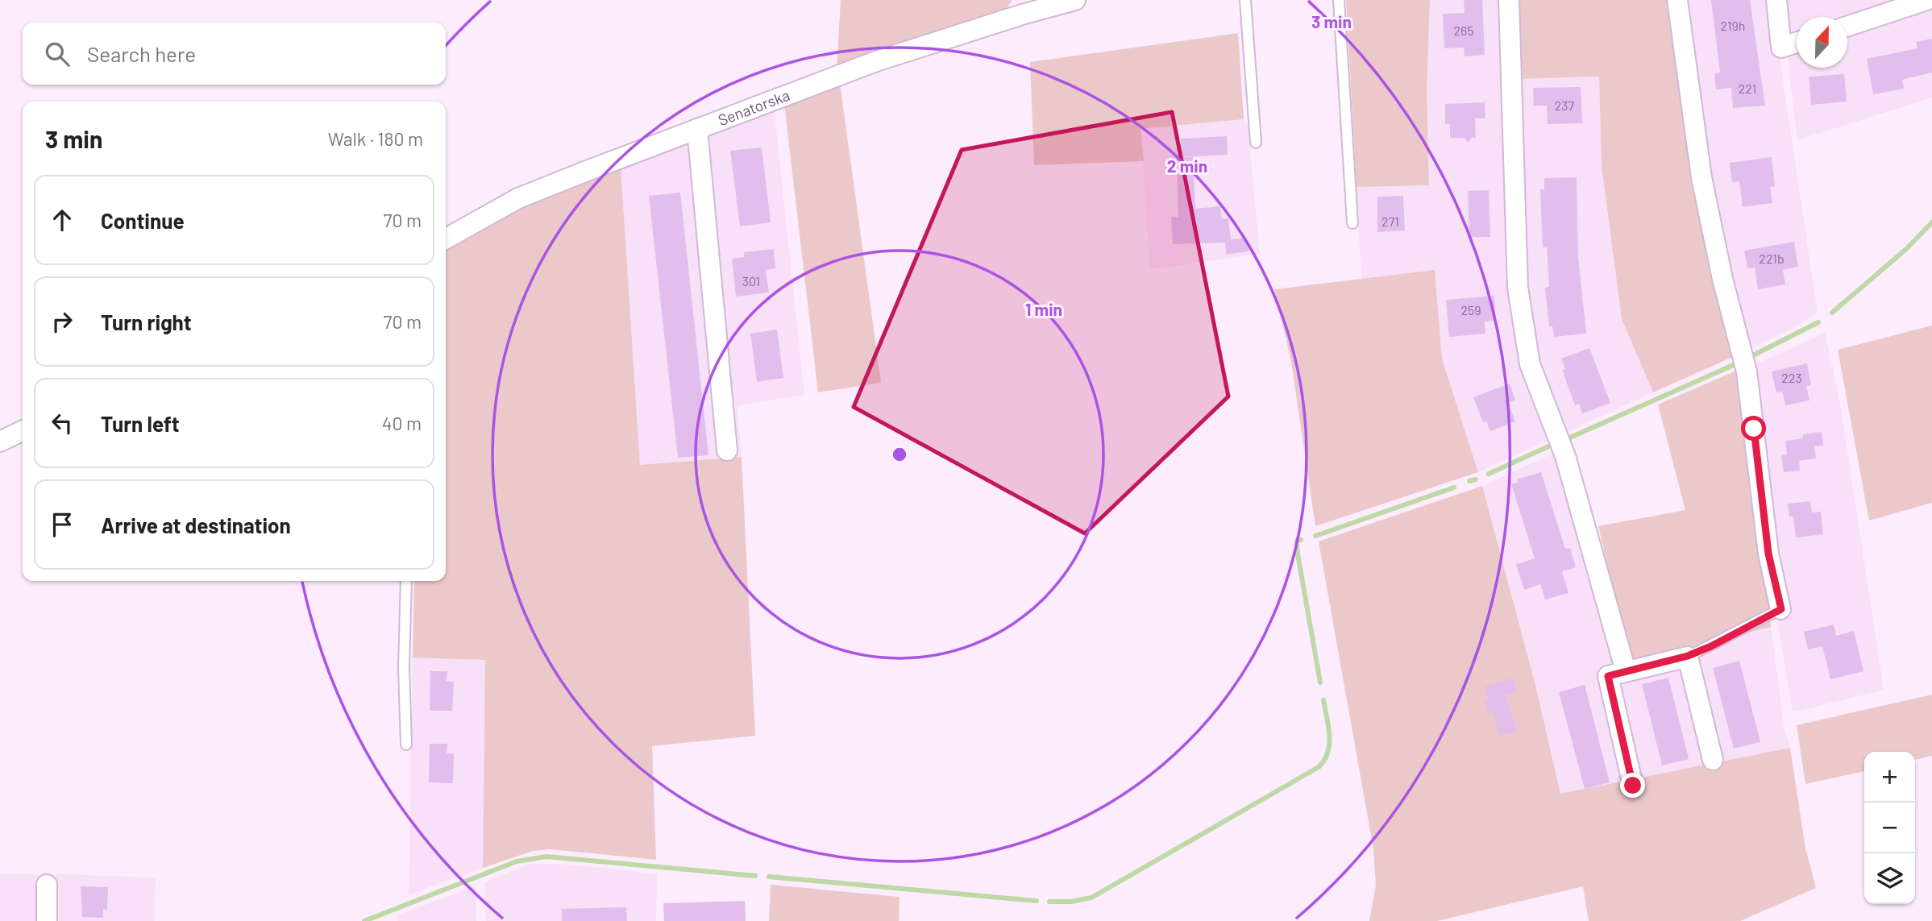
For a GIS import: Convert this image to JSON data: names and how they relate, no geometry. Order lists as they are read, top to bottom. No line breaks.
{"streets":{"street":["Senatorska"]},"house_numbers":["219h","265","221","237","271","221b","301","259","223"],"north":"top","page":{"search":"Search here","heading":["3 min","Walk · 180 m"],"list":[["Continue","70 m"],["Turn right","70 m"],["Turn left","40 m"],"Arrive at destination"],"map_buttons":["+","−"]},"rings":["3 min","2 min","1 min"]}
